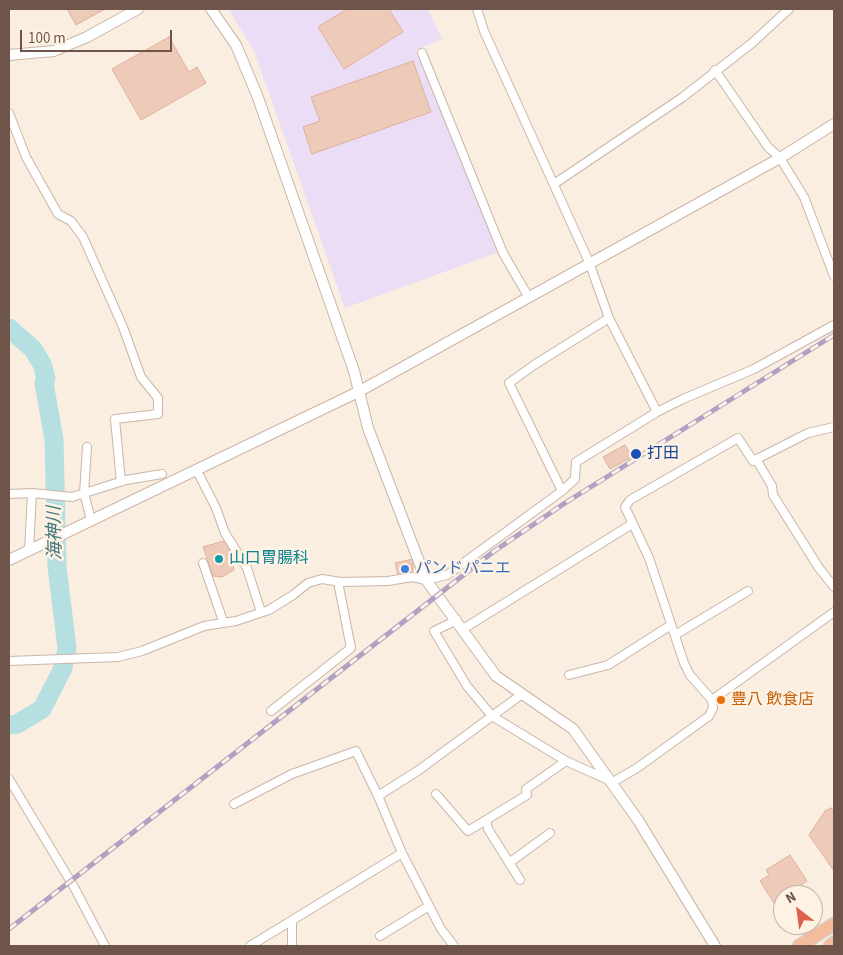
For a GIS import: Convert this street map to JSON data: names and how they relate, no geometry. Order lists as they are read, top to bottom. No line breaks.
{"water":["海神川"],"places":["打田","山口胃腸科","パンドパニエ","豊八 飲食店"],"scale_bar":"100 m","north":"top left"}
